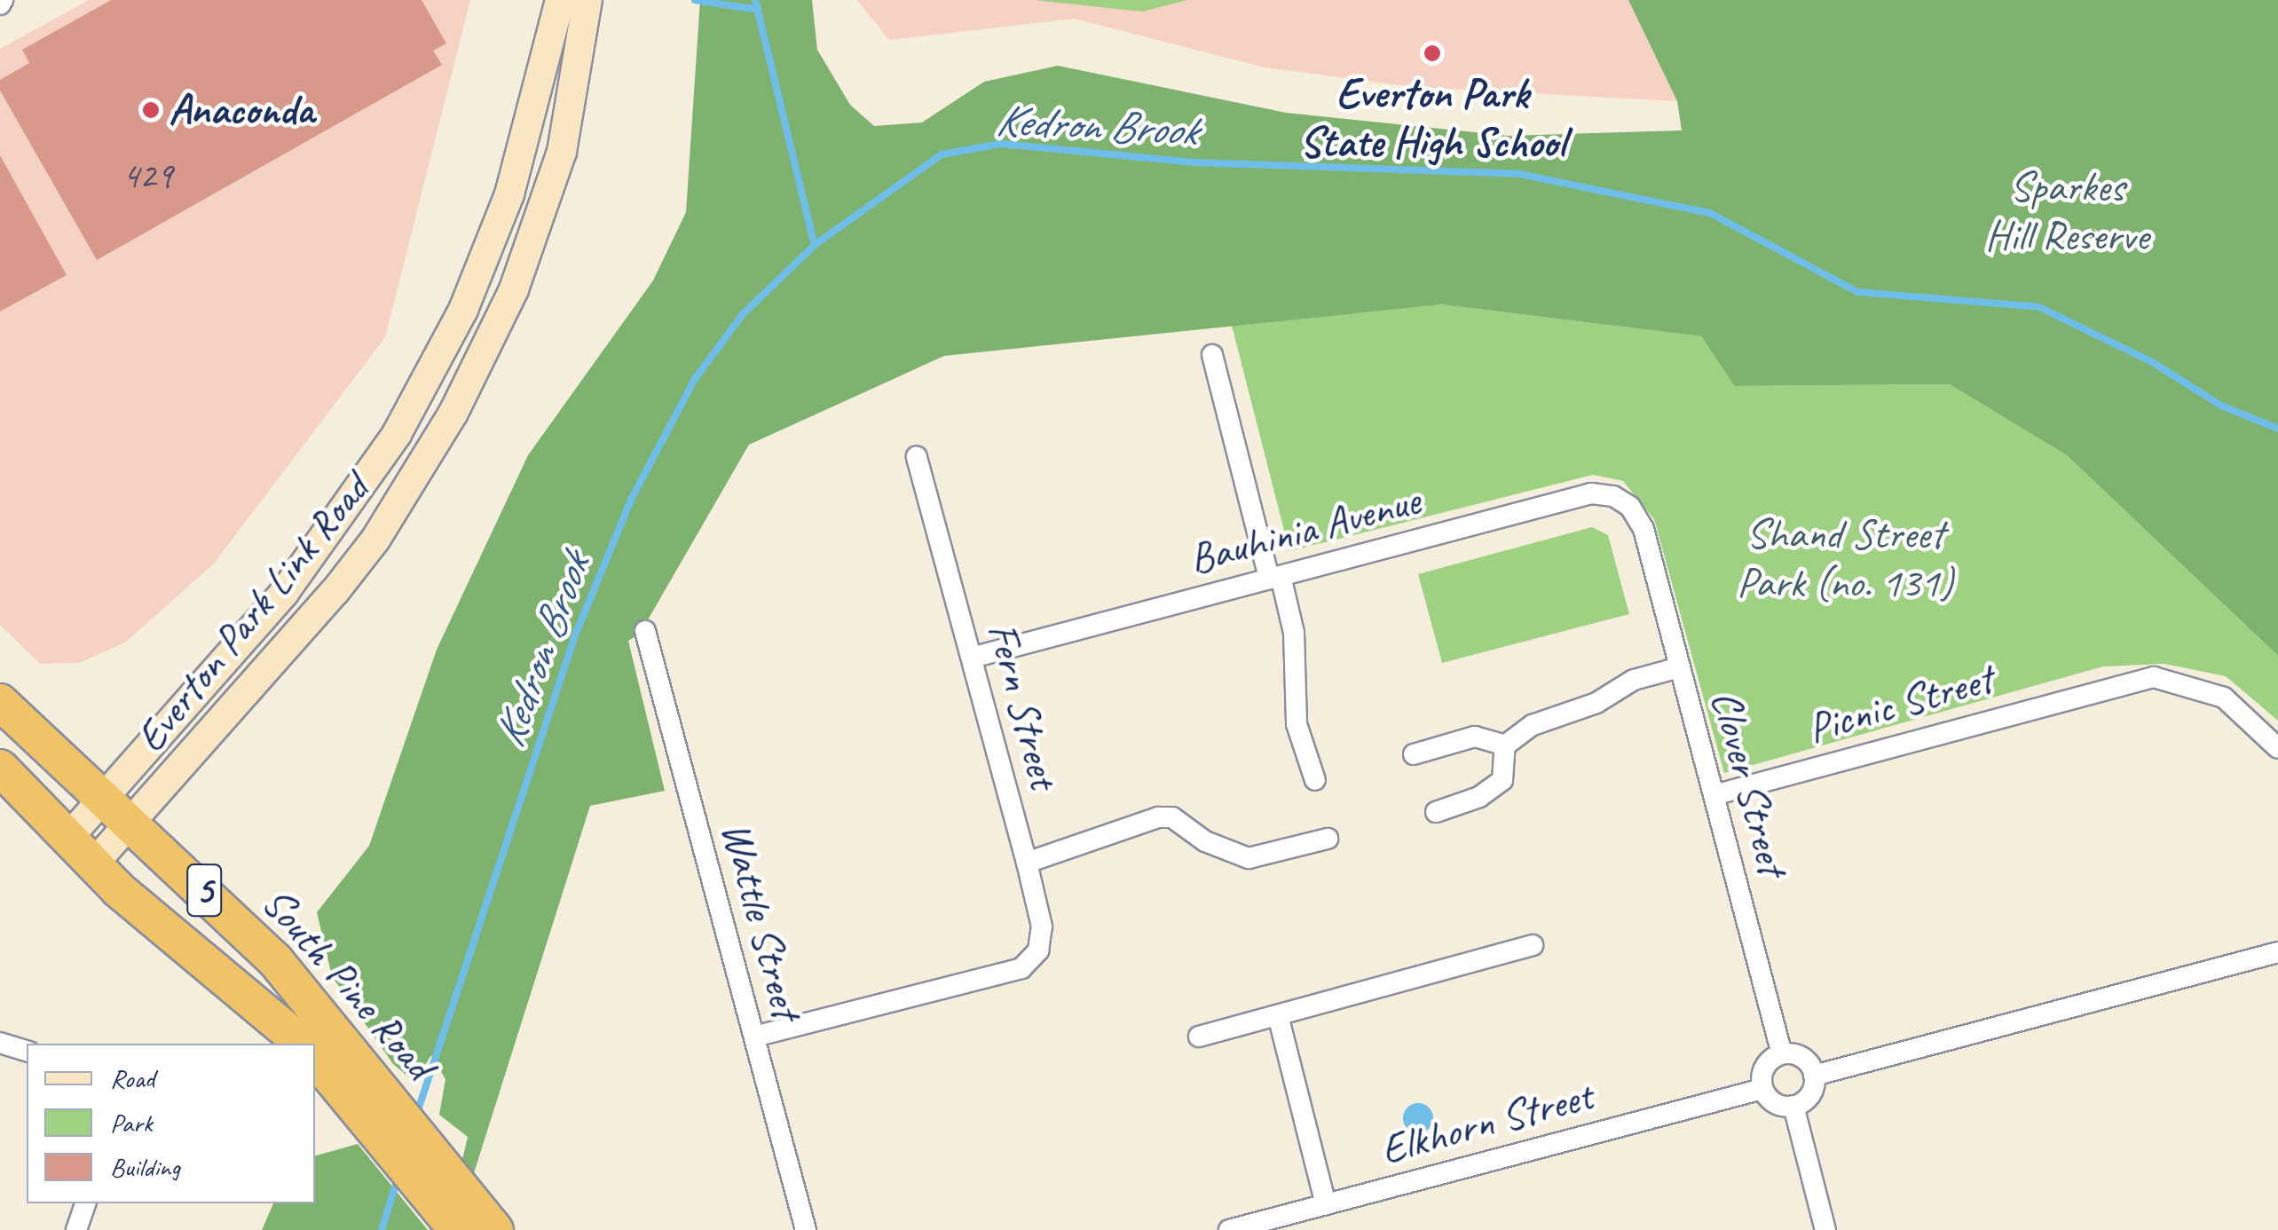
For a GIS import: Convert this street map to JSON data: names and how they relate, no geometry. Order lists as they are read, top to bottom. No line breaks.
{"streets":{"highway":["5","South Pine Road"],"main road":["Everton Park Link Road"],"street":["Bauhinia Avenue","Picnic Street","Fern Street","Clover Street","Wattle Street","Elkhorn Street"]},"crossings":[["Bauhinia Avenue","Fern Street"],["Bauhinia Avenue","Clover Street"],["Everton Park Link Road","South Pine Road"],["Picnic Street","Clover Street"],["Fern Street","Wattle Street"],["Clover Street","Elkhorn Street"]],"water":["Kedron Brook"],"parks":["Sparkes Hill Reserve","Shand Street Park (no. 131)"],"places":["Everton Park State High School","Anaconda"],"house_numbers":["429"],"legend":["Road","Park","Building"]}
